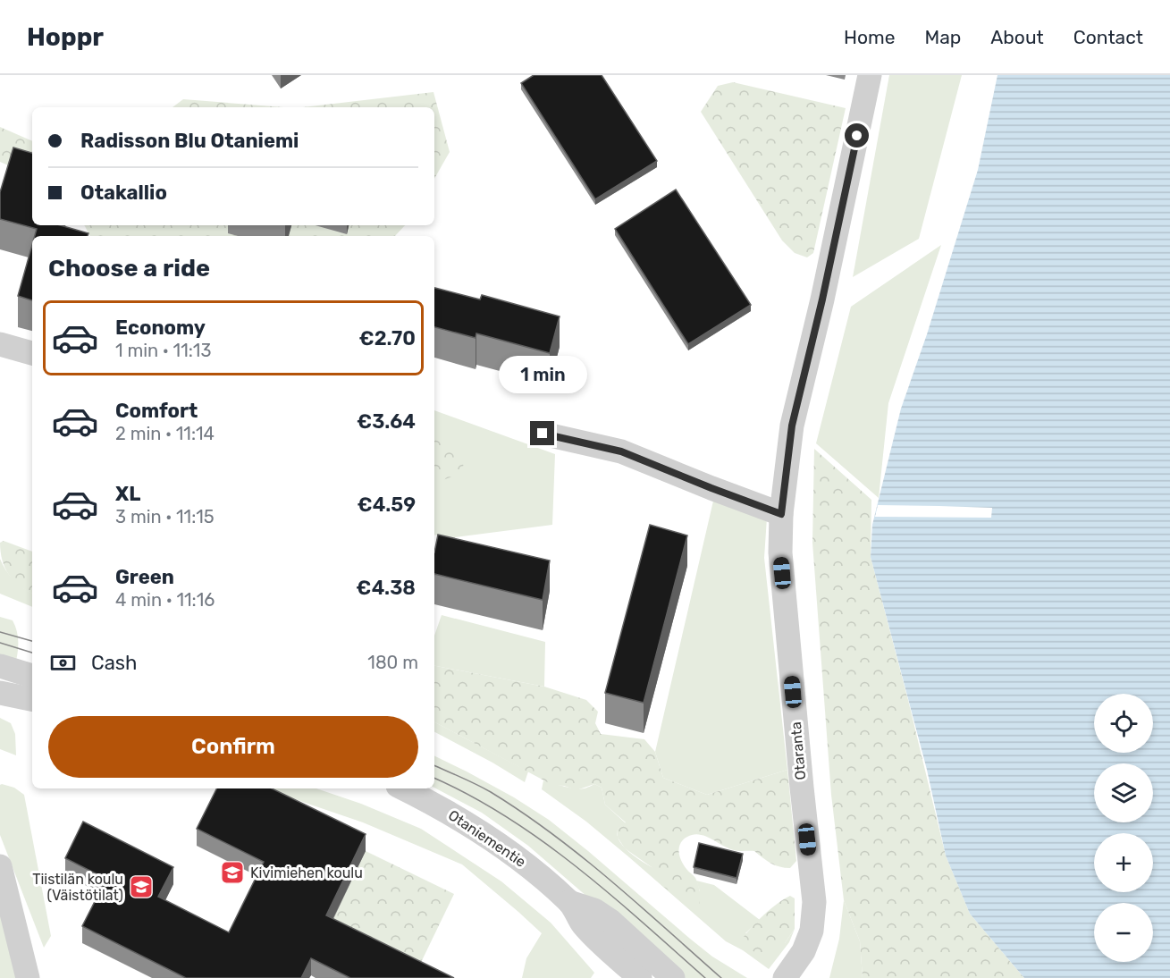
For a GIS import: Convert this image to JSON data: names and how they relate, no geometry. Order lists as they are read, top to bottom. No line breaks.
{"streets":{"street":["Otaranta","Otaniementie"]},"places":{"school or university":["Kivimiehen koulu","Tiistilän koulu (Väistötilat)"]},"page":{"header":"Hoppr","nav":["Home","Map","About","Contact"],"banner":["Radisson Blu Otaniemi","Otakallio"],"heading":"Choose a ride","list":[{"name":"Economy","note":"1 min · 11:13","value":"€2.70"},{"name":"Comfort","note":"2 min · 11:14","value":"€3.64"},{"name":"XL","note":"3 min · 11:15","value":"€4.59"},{"name":"Green","note":"4 min · 11:16","value":"€4.38"}],"bubble":"1 min","pay":["Cash","180 m"],"map_buttons":["+","−"],"buttons":"Confirm"}}
